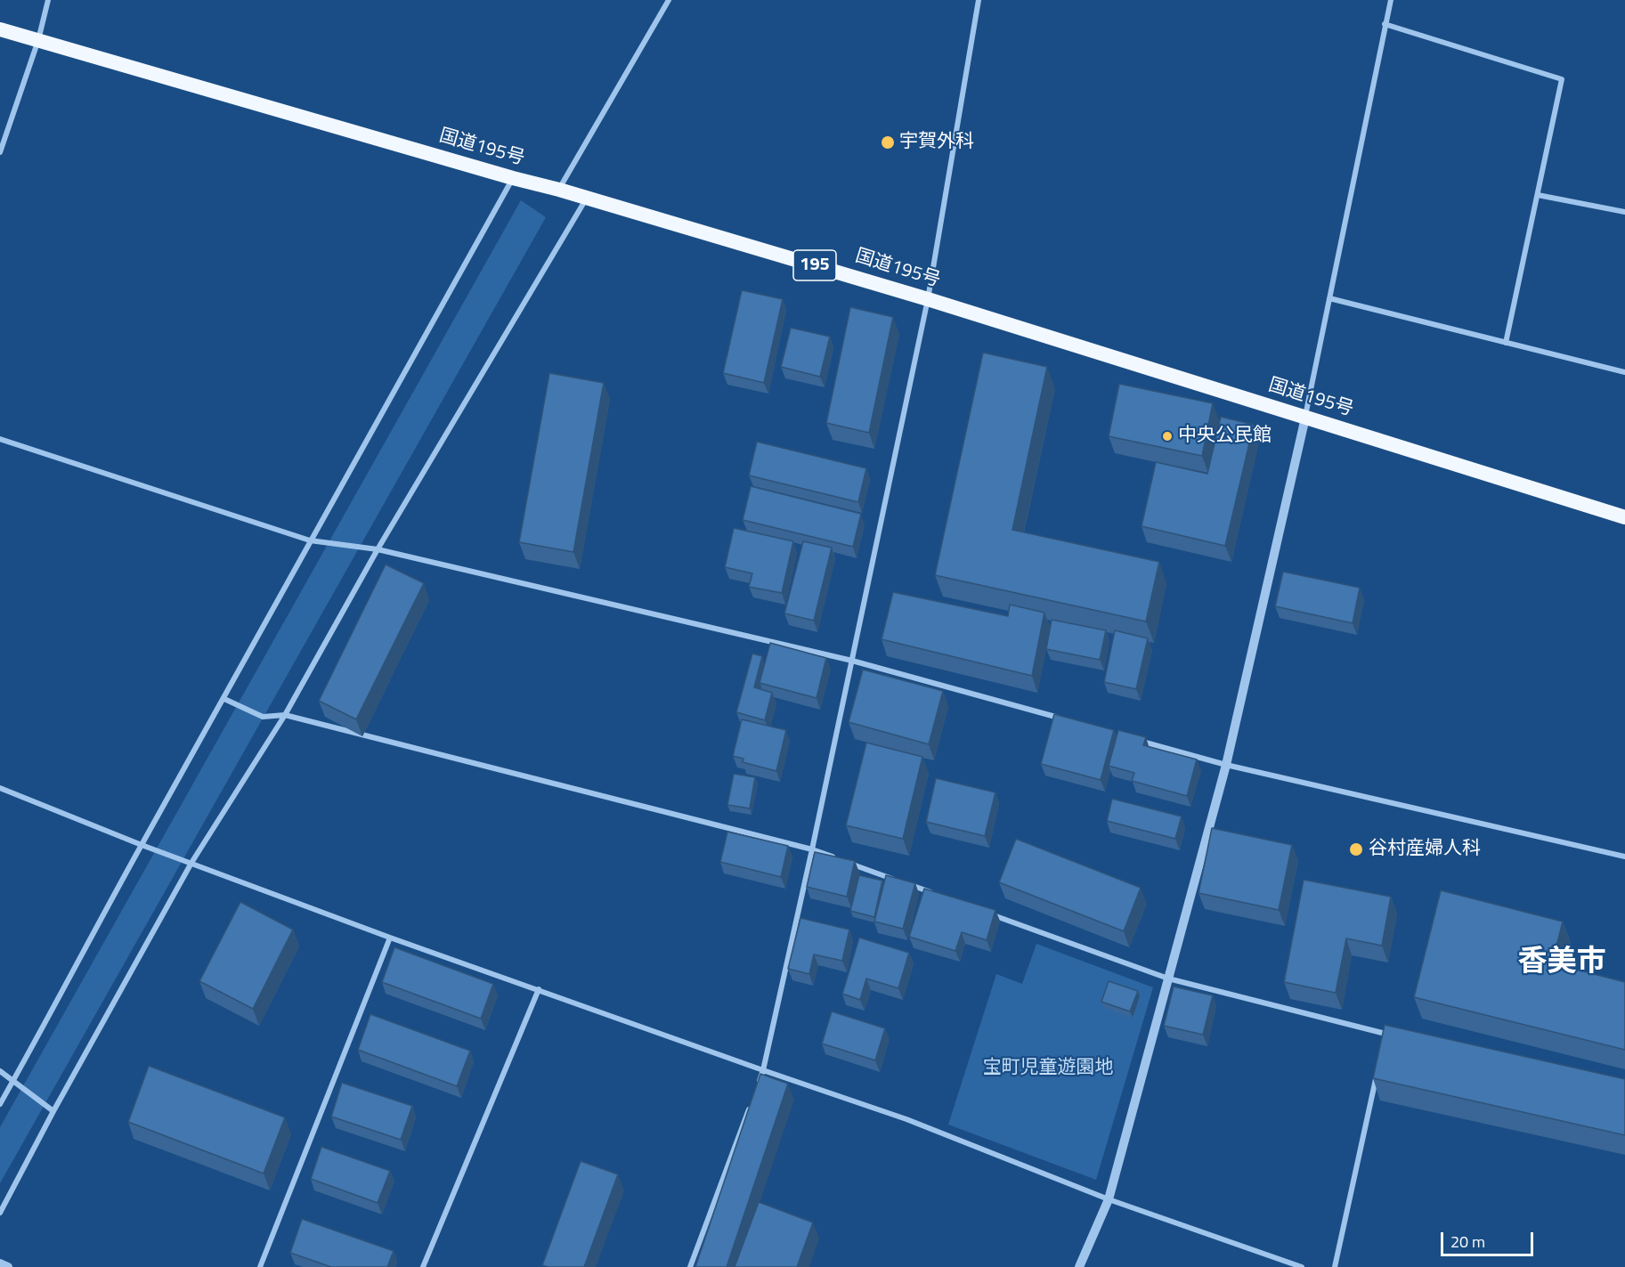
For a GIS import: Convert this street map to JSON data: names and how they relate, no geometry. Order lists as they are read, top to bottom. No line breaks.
{"streets":{"highway":["国道195号","195"]},"districts":["香美市"],"parks":["宝町児童遊園地"],"places":["宇賀外科","中央公民館","谷村産婦人科"],"scale_bar":"20 m"}
